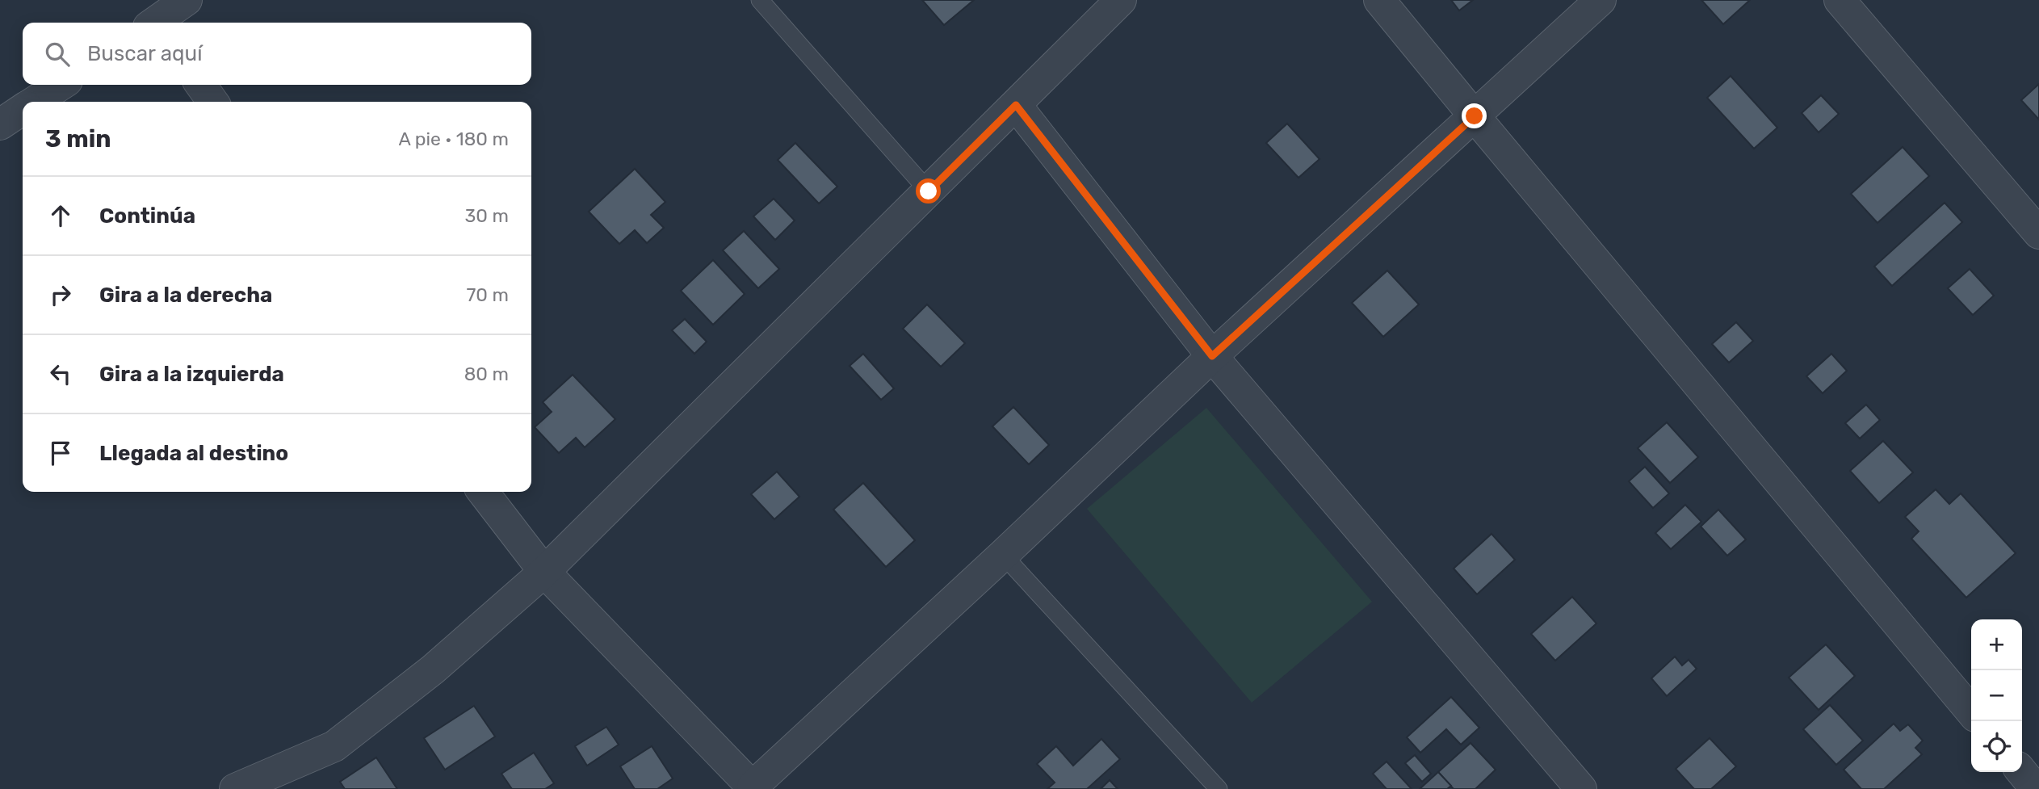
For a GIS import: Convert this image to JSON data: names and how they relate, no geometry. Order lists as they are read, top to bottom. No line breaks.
{"page":{"search":"Buscar aquí","heading":["3 min","A pie · 180 m"],"list":[["Continúa","30 m"],["Gira a la derecha","70 m"],["Gira a la izquierda","80 m"],"Llegada al destino"],"map_buttons":["+","−"]}}
